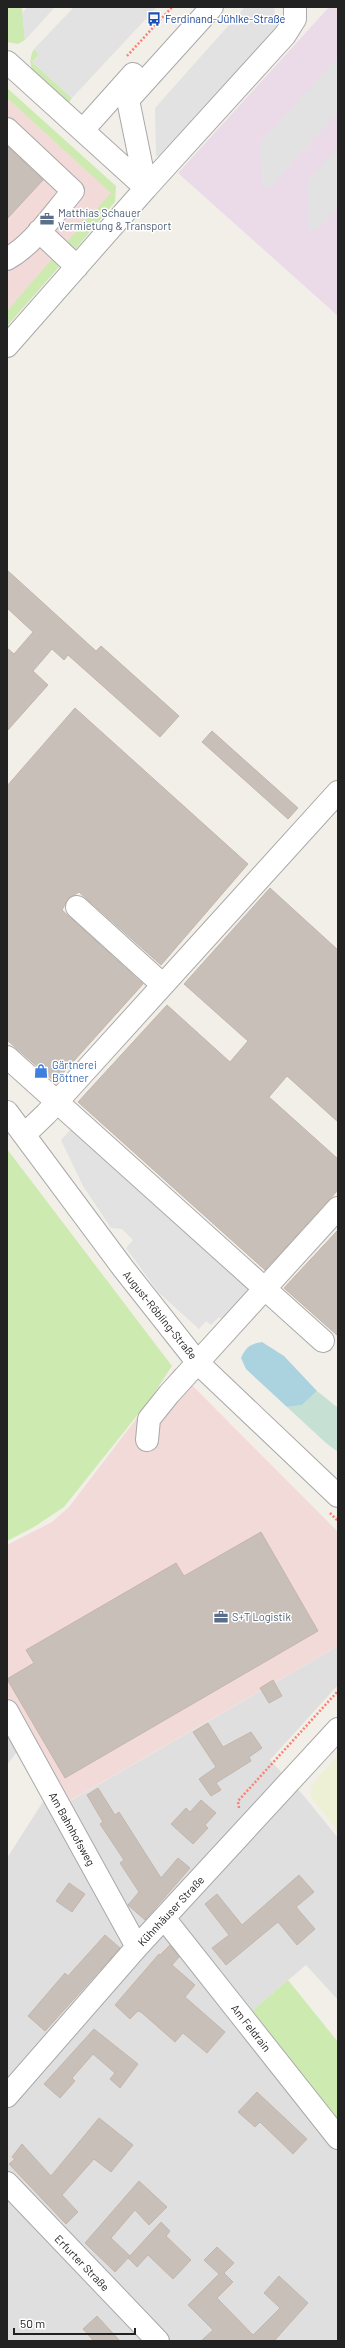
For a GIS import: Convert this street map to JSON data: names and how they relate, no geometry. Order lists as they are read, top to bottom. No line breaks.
{"streets":{"street":["August-Röbling-Straße","Am Bahnhofsweg","Kühnhäuser Straße","Am Feldrain","Erfurter Straße"]},"crossings":[["Am Bahnhofsweg","Kühnhäuser Straße"],["Kühnhäuser Straße","Am Feldrain"]],"places":{"bus stop":["Ferdinand-Jühlke-Straße"],"office":["Matthias Schauer Vermietung & Transport","S+T Logistik"],"shop":["Gärtnerei Böttner"]},"scale_bar":"50 m"}
